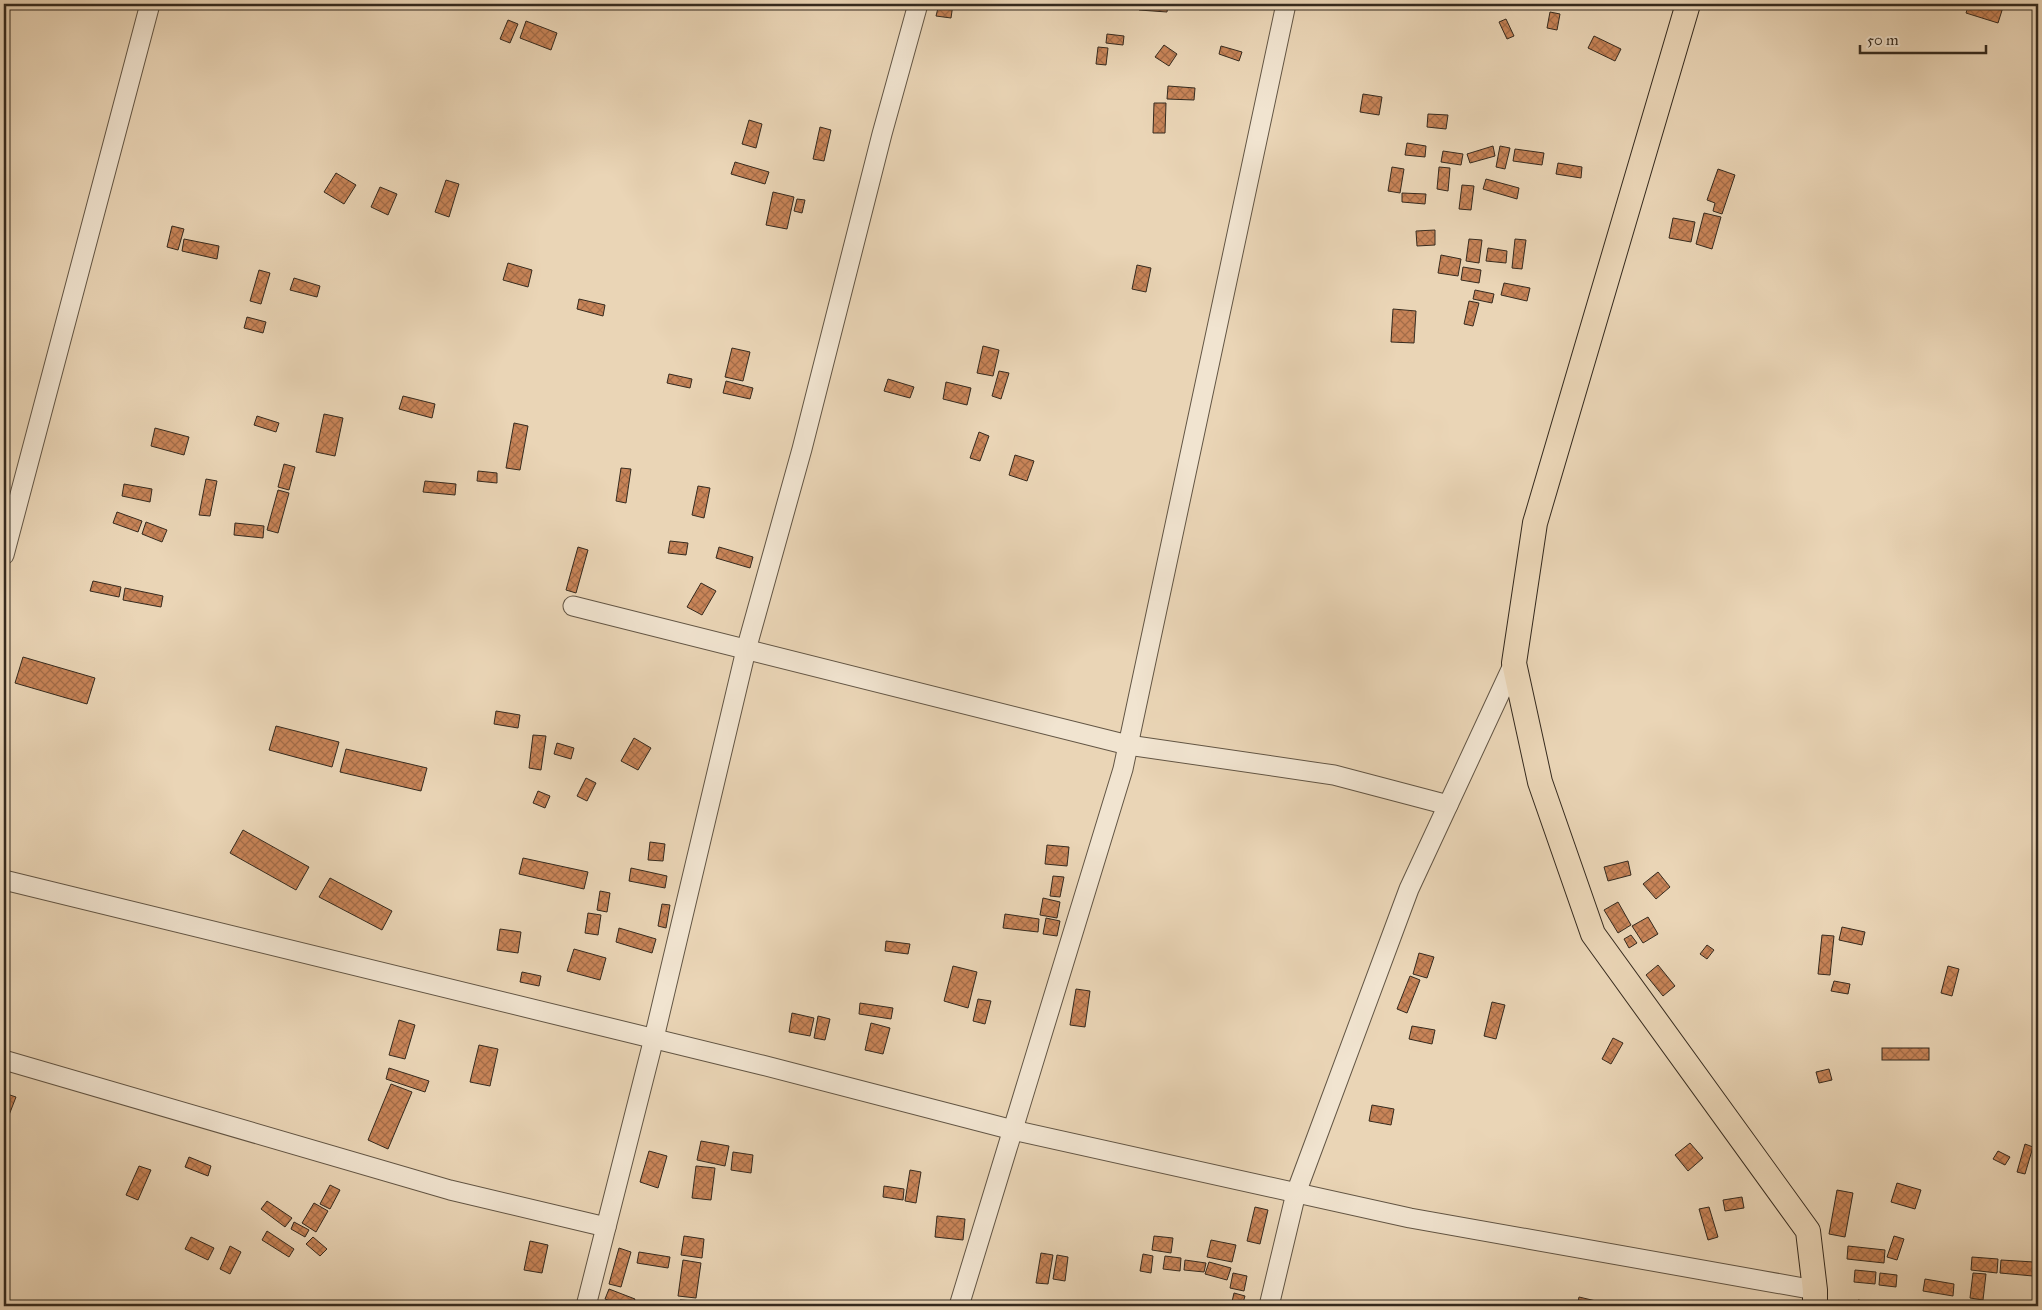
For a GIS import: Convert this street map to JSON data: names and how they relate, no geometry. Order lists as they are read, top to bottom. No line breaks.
{"scale_bar":"50 m"}
